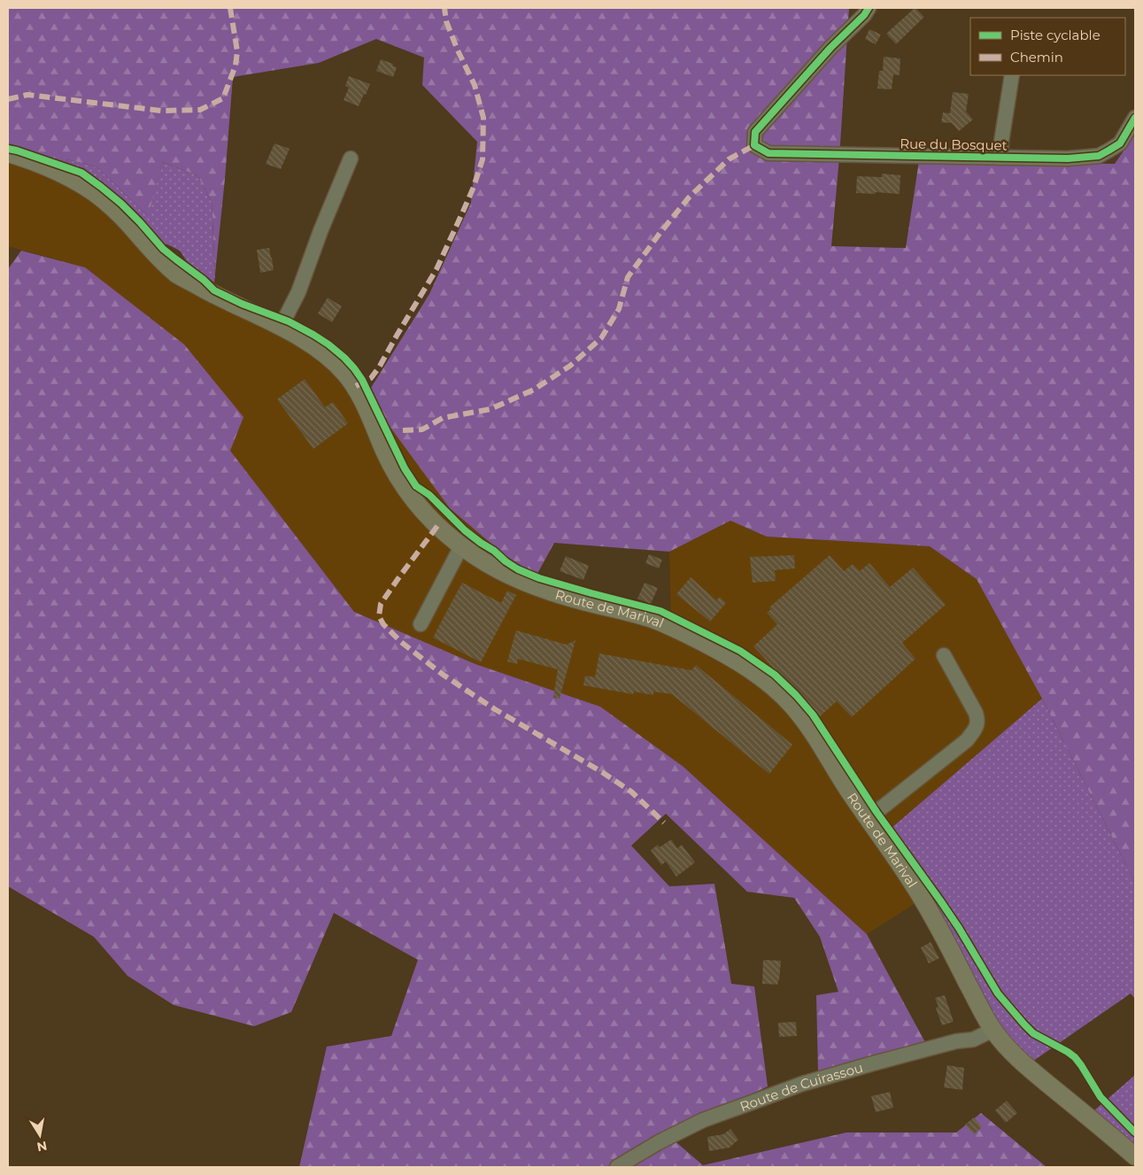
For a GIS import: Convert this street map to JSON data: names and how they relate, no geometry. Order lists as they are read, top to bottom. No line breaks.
{"streets":{"main road":["Route de Marival"],"street":["Rue du Bosquet","Route de Cuirassou"]},"crossings":[["Route de Marival","Route de Cuirassou"]],"legend":["Piste cyclable","Chemin"],"north":"bottom"}
